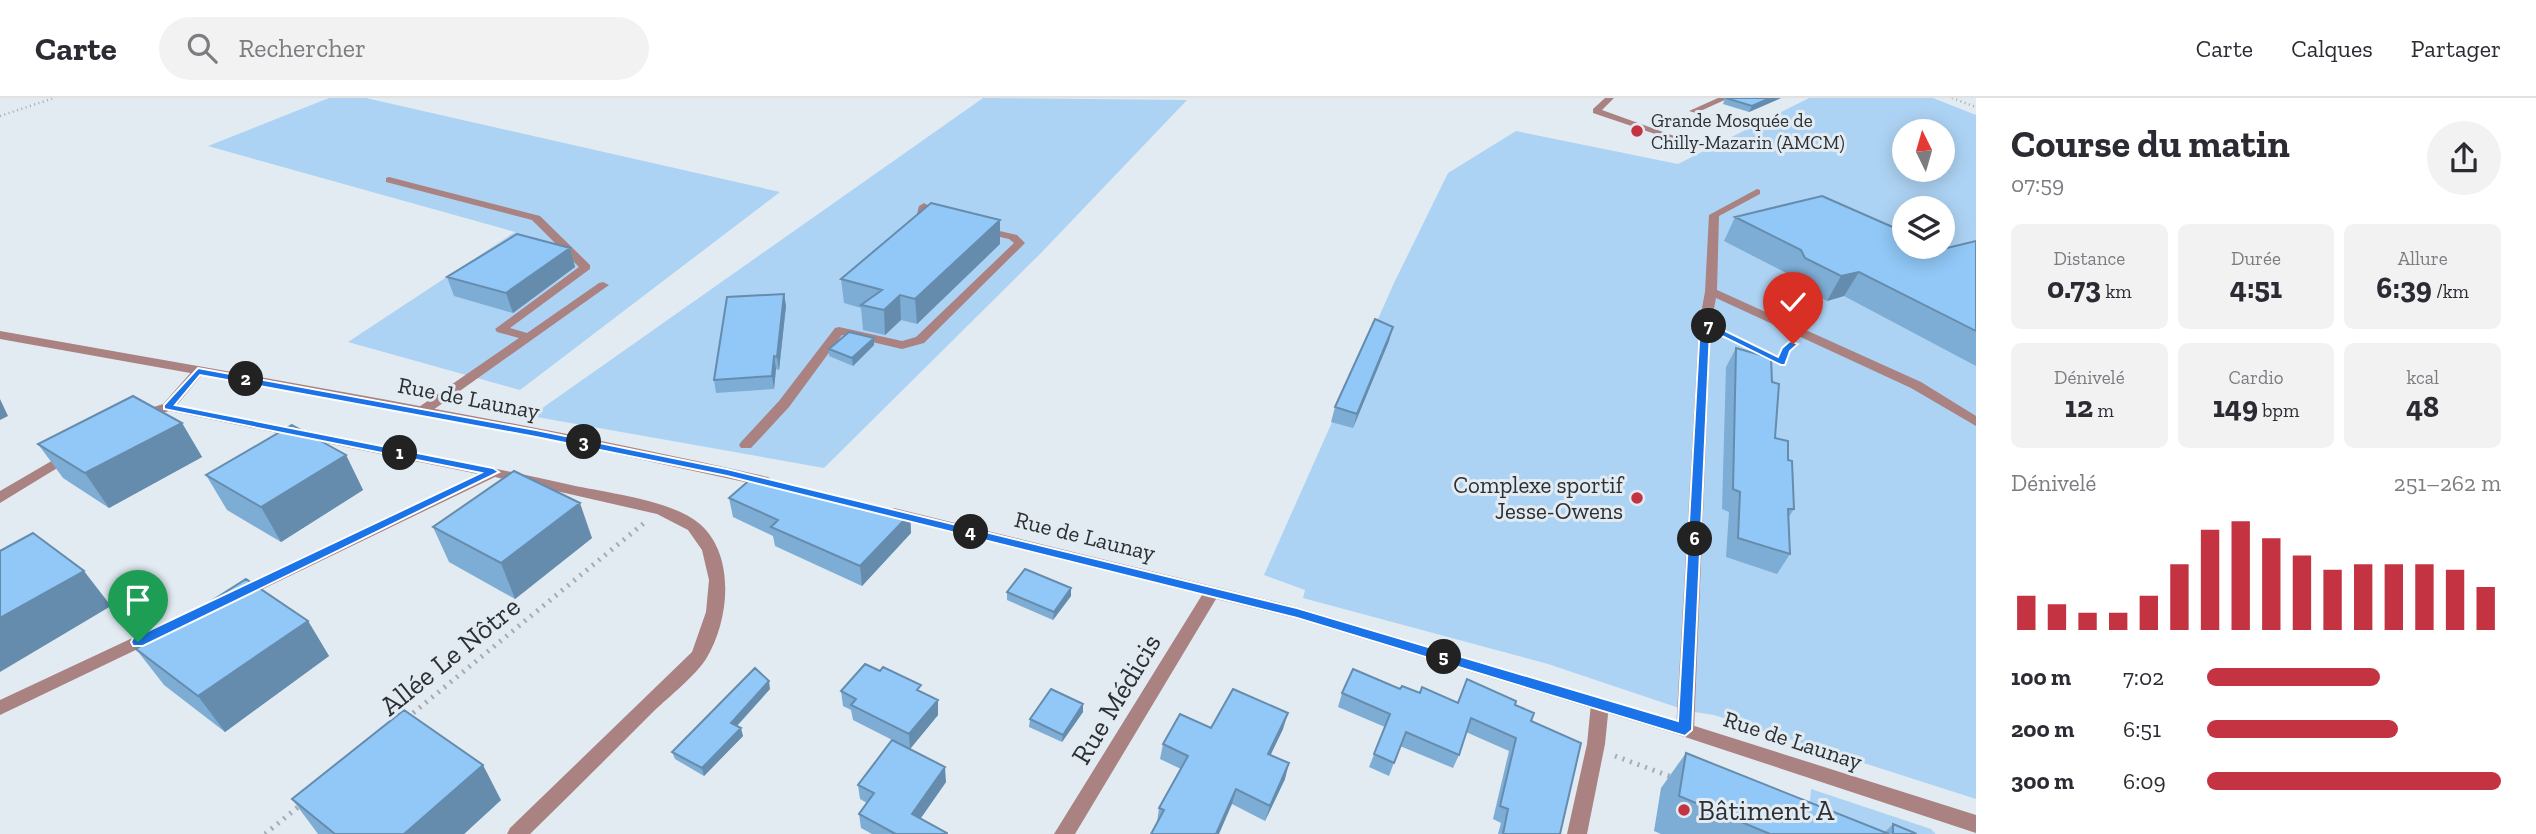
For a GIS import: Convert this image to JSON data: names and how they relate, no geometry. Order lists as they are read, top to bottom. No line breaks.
{"streets":{"street":["Rue de Launay","Rue Médicis"],"path":["Allée Le Nôtre"]},"crossings":[["Rue de Launay","Rue Médicis"]],"places":["Grande Mosquée de Chilly-Mazarin (AMCM)","Complexe sportif Jesse-Owens","Bâtiment A"],"north":"top","page":{"header":"Carte","search":"Rechercher","nav":["Carte","Calques","Partager"],"heading":["Course du matin","07:59"],"stats":[["Distance","0.73 km"],["Durée","4:51"],["Allure","6:39 /km"],["Dénivelé","12 m"],["Cardio","149 bpm"],["kcal","48"]],"pins":["7","2","3","1","4","6","5"],"chart":["Dénivelé","251–262 m"],"list":[{"name":"100 m","note":"7:02"},{"name":"200 m","note":"6:51"},{"name":"300 m","note":"6:09"}]}}
